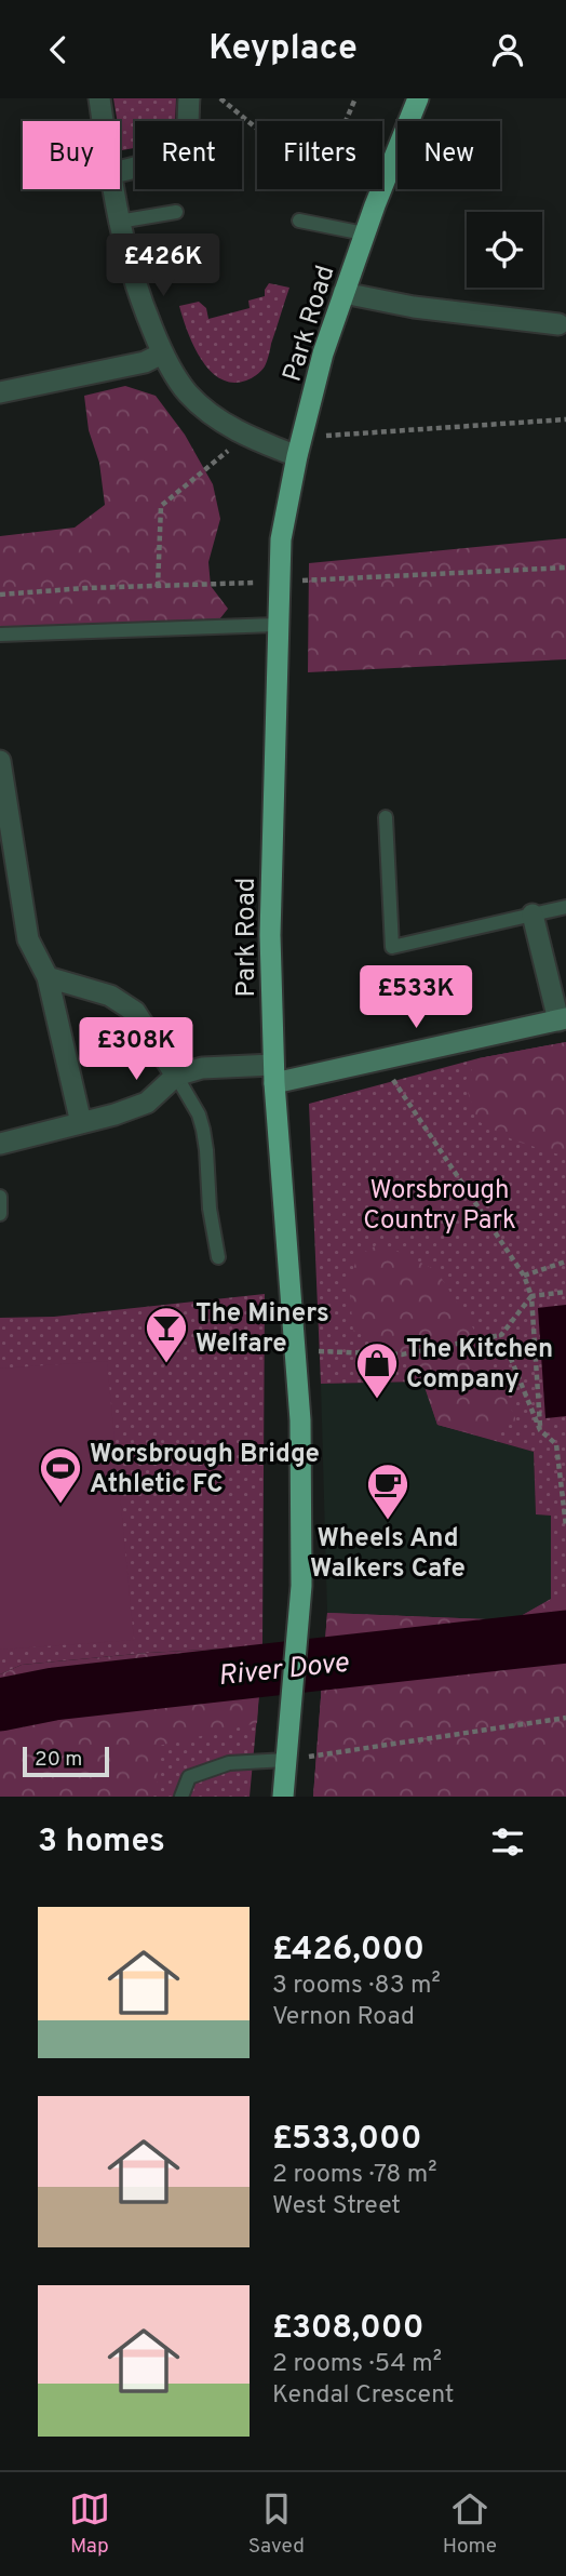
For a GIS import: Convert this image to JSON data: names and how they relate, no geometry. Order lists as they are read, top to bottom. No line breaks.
{"streets":{"highway":["Park Road"]},"water":["River Dove"],"parks":["Worsbrough Country Park"],"places":{"bar":["The Miners Welfare"],"shop":["The Kitchen Company"],"sports":["Worsbrough Bridge Athletic FC"],"cafe":["Wheels And Walkers Cafe"]},"scale_bar":"20 m","page":{"header":"Keyplace","chip":["Buy","Rent","Filters","New"],"price":["£426K","£533K","£308K"],"scale":"20 m","heading":"3 homes","list":[{"name":"£426,000","note":"3 rooms · 83 m² · Vernon Road"},{"name":"£533,000","note":"2 rooms · 78 m² · West Street"},{"name":"£308,000","note":"2 rooms · 54 m² · Kendal Crescent"}],"tabs":["Map","Saved","Home"]}}
